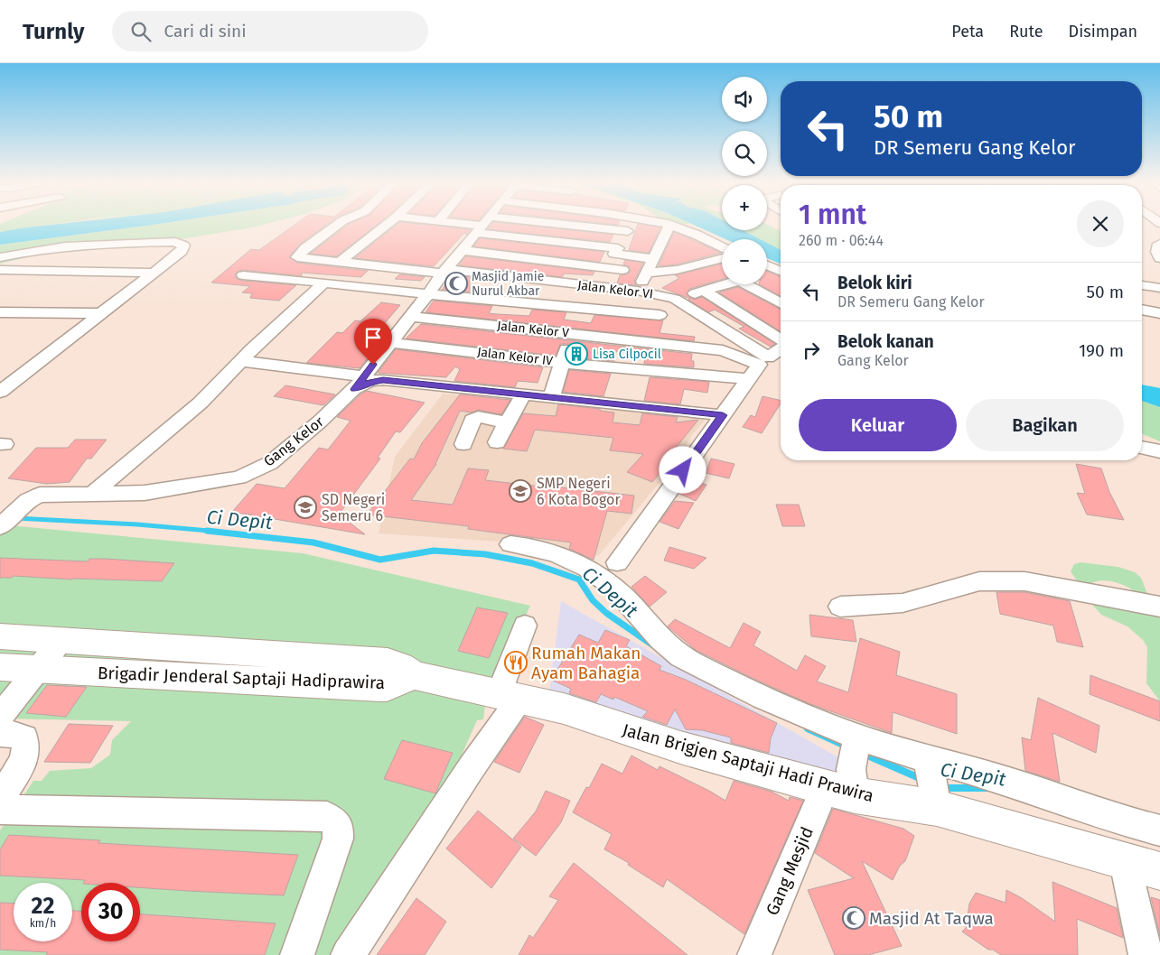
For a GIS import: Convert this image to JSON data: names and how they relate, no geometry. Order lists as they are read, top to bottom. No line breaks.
{"streets":{"main road":["Brigadir Jenderal Saptaji Hadiprawira","Jalan Brigjen Saptaji Hadi Prawira"],"street":["Jalan Kelor VI","Jalan Kelor V","Jalan Kelor IV","Gang Kelor","Gang Mesjid"]},"crossings":[["Jalan Kelor VI","Jalan Kelor V"],["Jalan Kelor VI","Gang Kelor"],["Jalan Kelor V","Gang Kelor"],["Jalan Kelor IV","Gang Kelor"],["Brigadir Jenderal Saptaji Hadiprawira","Jalan Brigjen Saptaji Hadi Prawira"],["Jalan Brigjen Saptaji Hadi Prawira","Gang Mesjid"]],"water":["Ci Depit"],"places":{"mosque":["Masjid Jamie Nurul Akbar","Masjid At Taqwa"],"building":["Lisa Cilpocil"],"school or university":["SMP Negeri 6 Kota Bogor","SD Negeri Semeru 6"],"restaurant":["Rumah Makan Ayam Bahagia"]},"page":{"header":"Turnly","search":"Cari di sini","nav":["Peta","Rute","Disimpan"],"map_buttons":["+","−"],"turn":["50 m","DR Semeru Gang Kelor"],"heading":["1 mnt","260 m · 06:44"],"list":[{"name":"Belok kiri","note":"DR Semeru Gang Kelor","value":"50 m"},{"name":"Belok kanan","note":"Gang Kelor","value":"190 m"}],"buttons":["Keluar","Bagikan"],"speed":"22 km/h","limit":"30"}}
